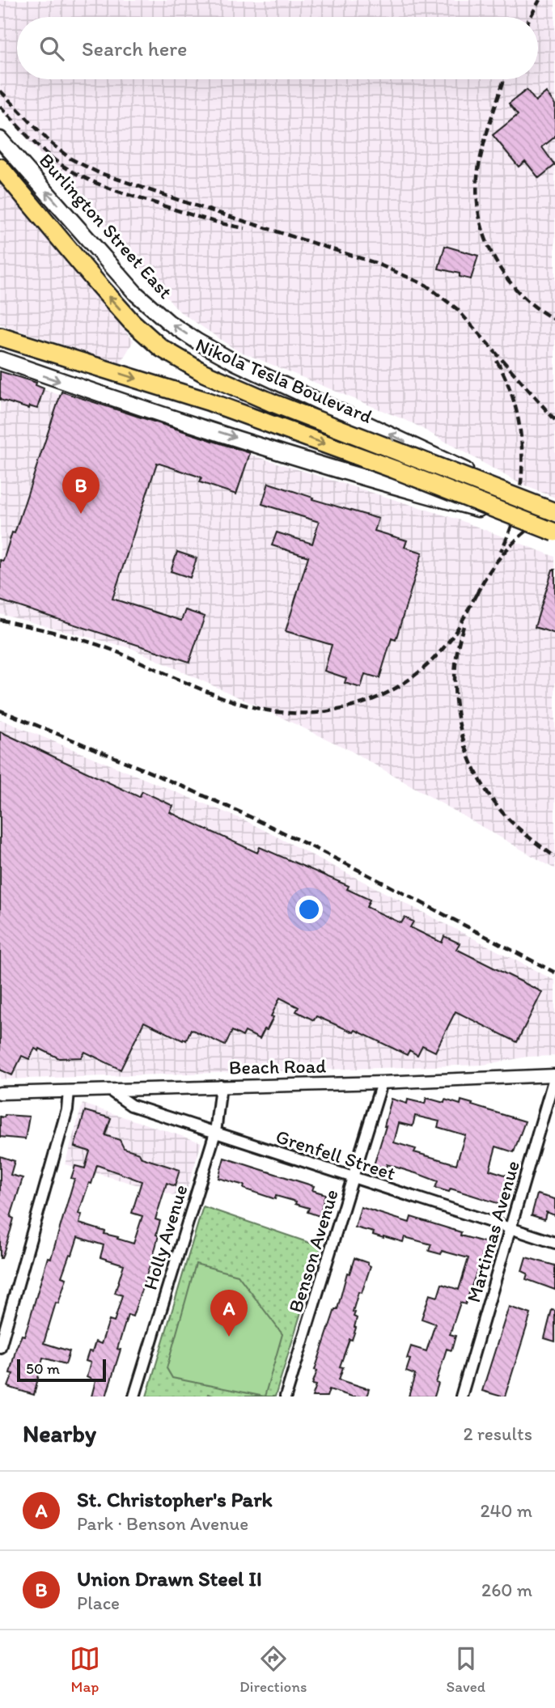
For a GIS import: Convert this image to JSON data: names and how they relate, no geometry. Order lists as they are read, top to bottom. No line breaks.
{"streets":{"highway":["Nikola Tesla Boulevard"],"main road":["Burlington Street East"],"street":["Beach Road","Grenfell Street","Martimas Avenue","Holly Avenue","Benson Avenue"]},"crossings":[["Burlington Street East","Nikola Tesla Boulevard"],["Beach Road","Grenfell Street"],["Beach Road","Martimas Avenue"],["Beach Road","Holly Avenue"],["Beach Road","Benson Avenue"],["Grenfell Street","Martimas Avenue"],["Grenfell Street","Holly Avenue"],["Grenfell Street","Benson Avenue"]],"scale_bar":"50 m","page":{"search":"Search here","pins":["B","A"],"scale":"50 m","heading":["Nearby","2 results"],"list":[{"mark":"A","name":"St. Christopher's Park","note":"Park · Benson Avenue","value":"240 m"},{"mark":"B","name":"Union Drawn Steel II","note":"Place","value":"260 m"}],"nav":["Map","Directions","Saved"]}}
